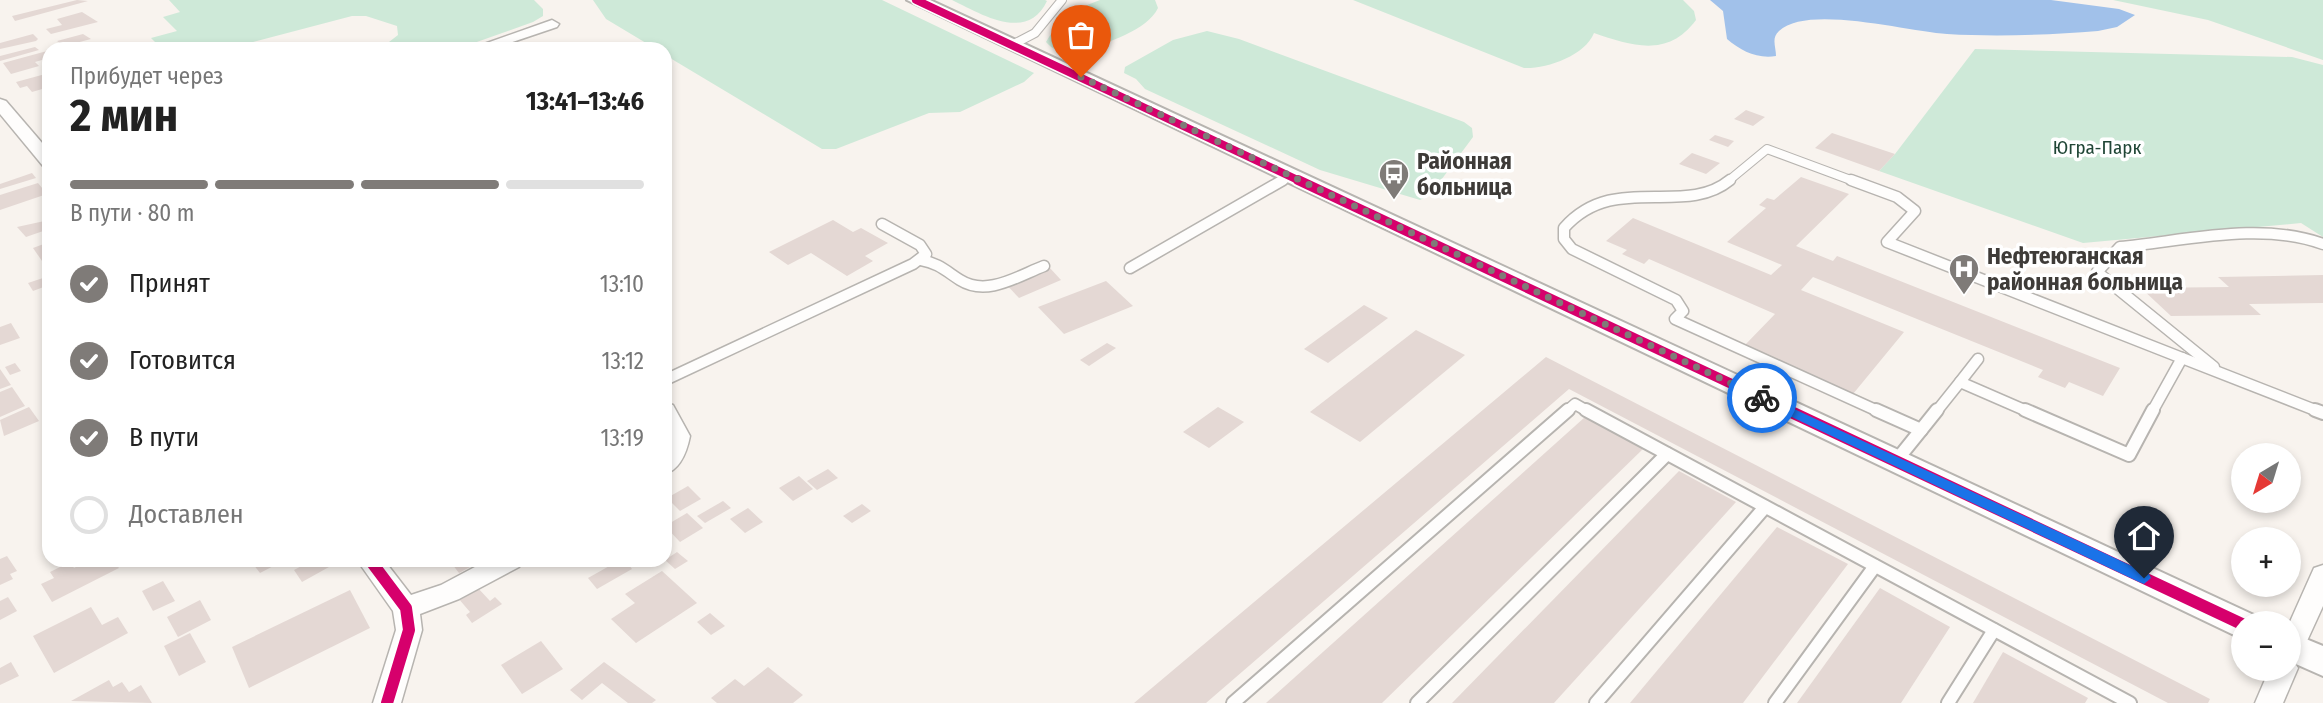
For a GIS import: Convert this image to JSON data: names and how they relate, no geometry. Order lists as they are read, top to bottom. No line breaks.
{"parks":["Югра-Парк"],"places":{"bus stop":["Районная больница"],"hospital":["Нефтеюганская районная больница"]},"north":"bottom left","page":{"heading":["2 мин","Прибудет через","13:41–13:46"],"bar":"В пути · 80 m","list":[["Принят","13:10"],["Готовится","13:12"],["В пути","13:19"],"Доставлен"],"map_buttons":["+","−"]}}
